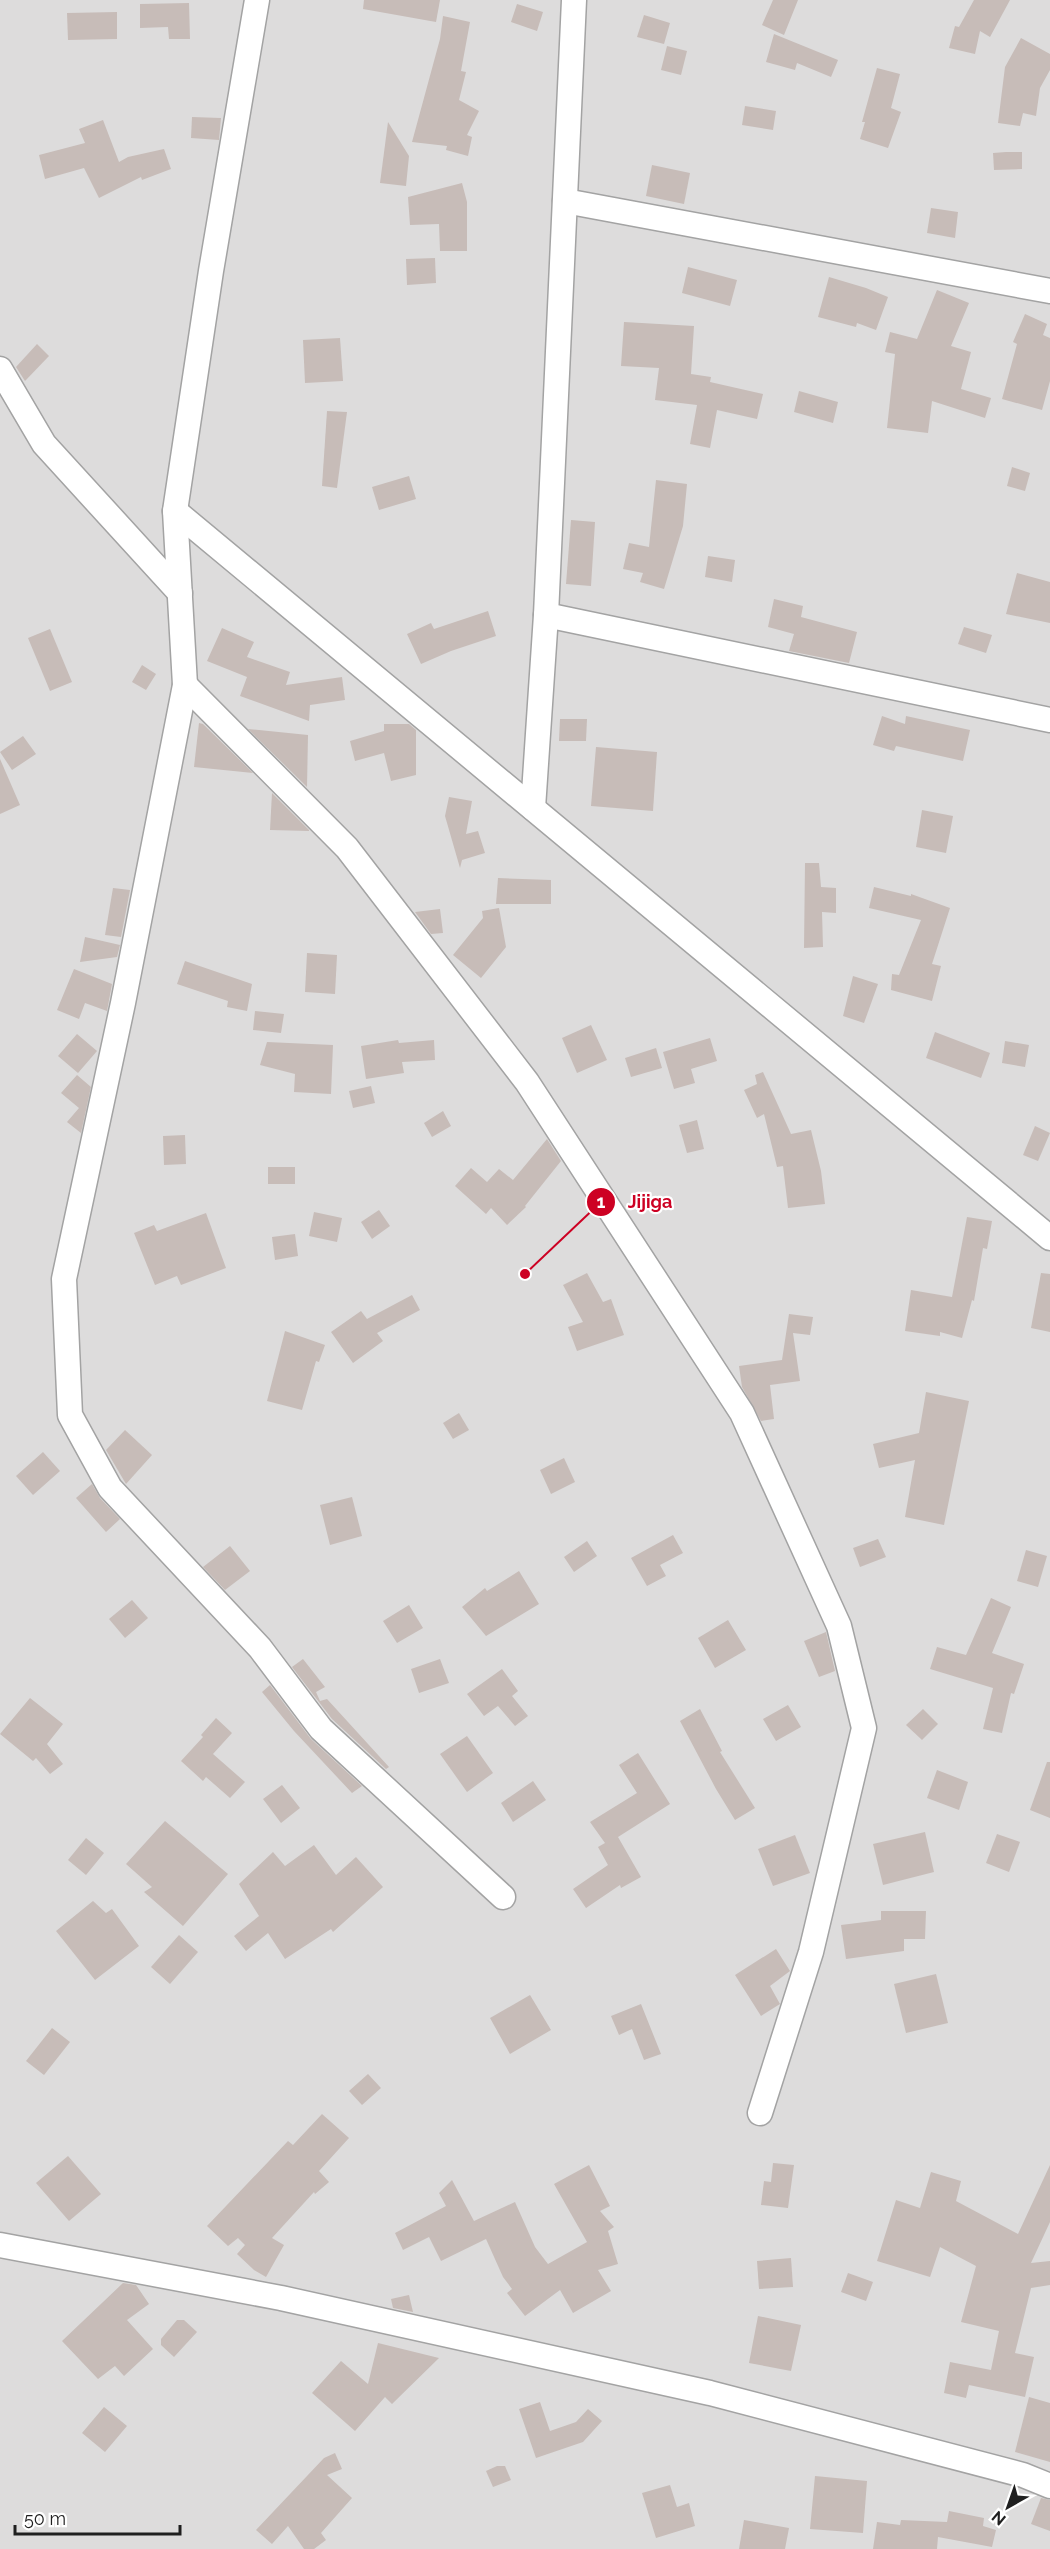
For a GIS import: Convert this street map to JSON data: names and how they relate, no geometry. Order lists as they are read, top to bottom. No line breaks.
{"places":["Jijiga"],"scale_bar":"50 m","north":"bottom left"}
